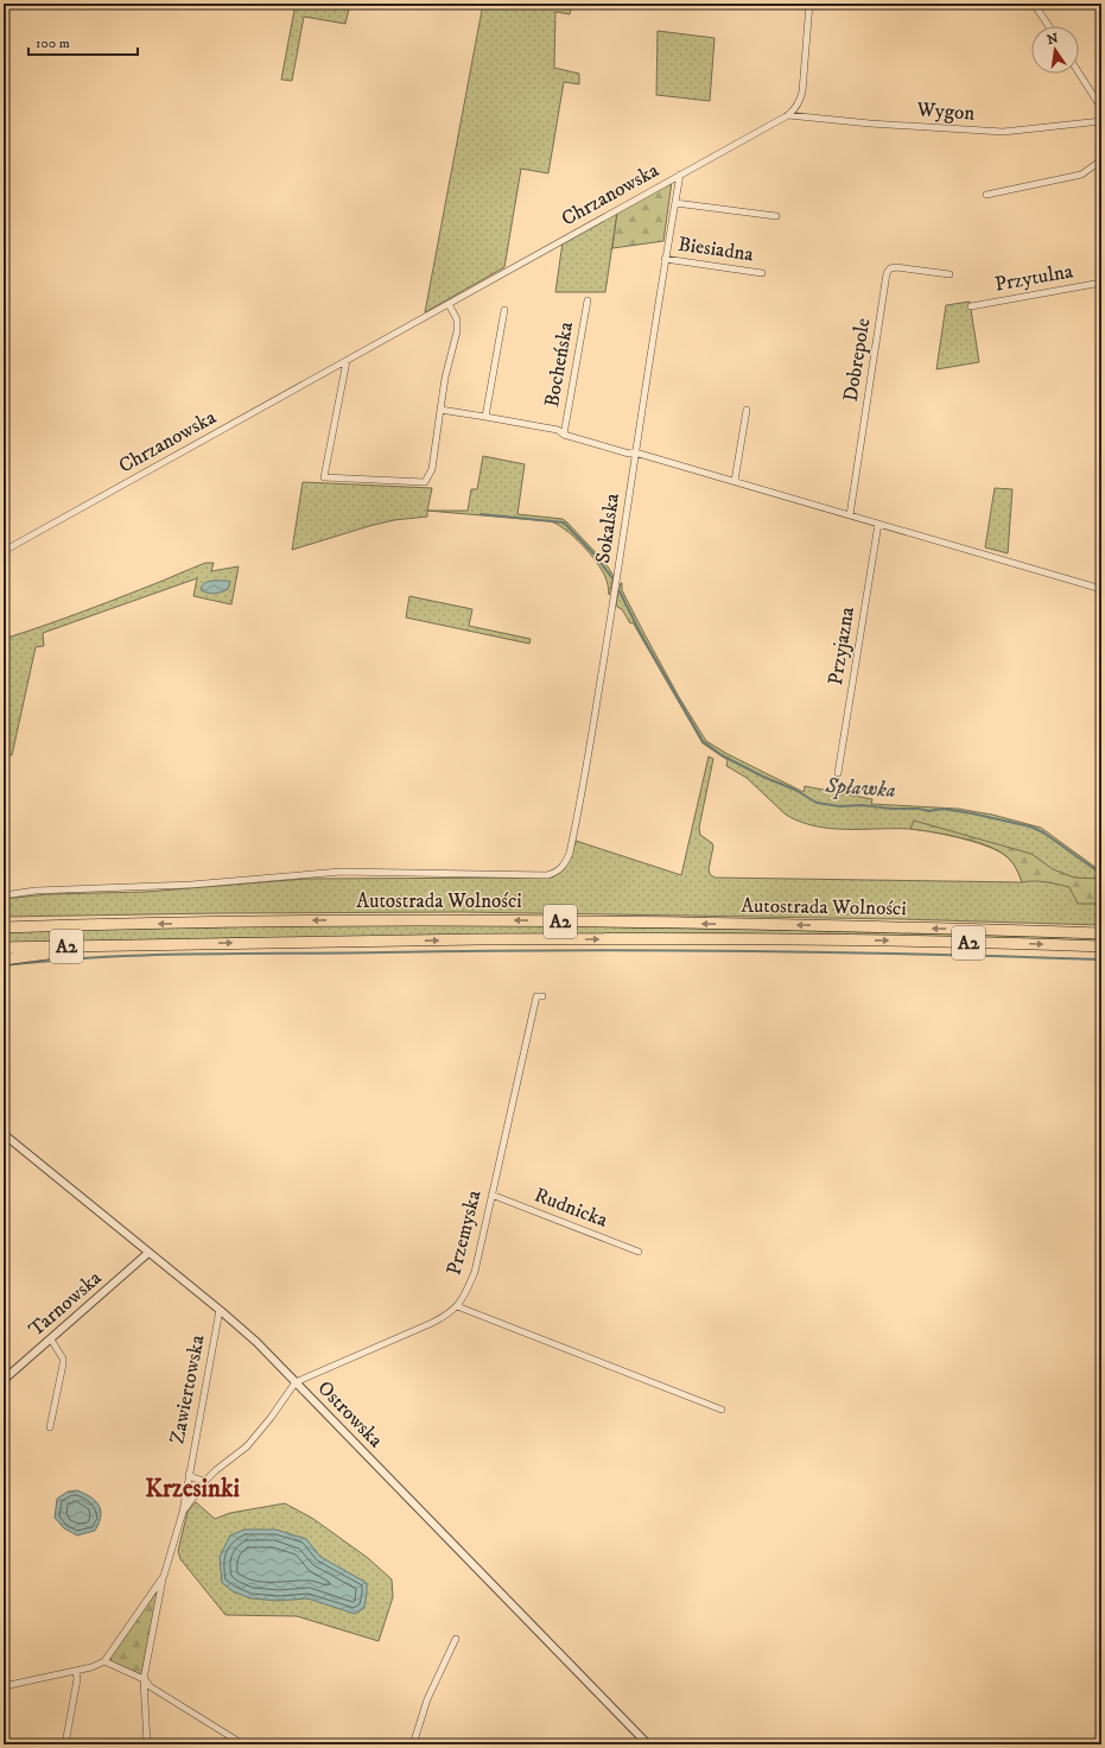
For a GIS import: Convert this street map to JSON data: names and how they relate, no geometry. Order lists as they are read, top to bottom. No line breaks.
{"streets":{"highway":["Autostrada Wolności","A2"],"street":["Wygon","Chrzanowska","Biesiadna","Przytulna","Dobrepole","Bocheńska","Sokalska","Przyjazna","Rudnicka","Przemyska","Tarnowska","Zawiertowska","Ostrowska"]},"crossings":[["Wygon","Chrzanowska"],["Chrzanowska","Sokalska"],["Biesiadna","Sokalska"],["Bocheńska","Sokalska"],["Rudnicka","Przemyska"],["Przemyska","Ostrowska"],["Tarnowska","Ostrowska"],["Zawiertowska","Ostrowska"]],"districts":["Krzesinki"],"water":["Spławka"],"scale_bar":"100 m","north":"top"}
